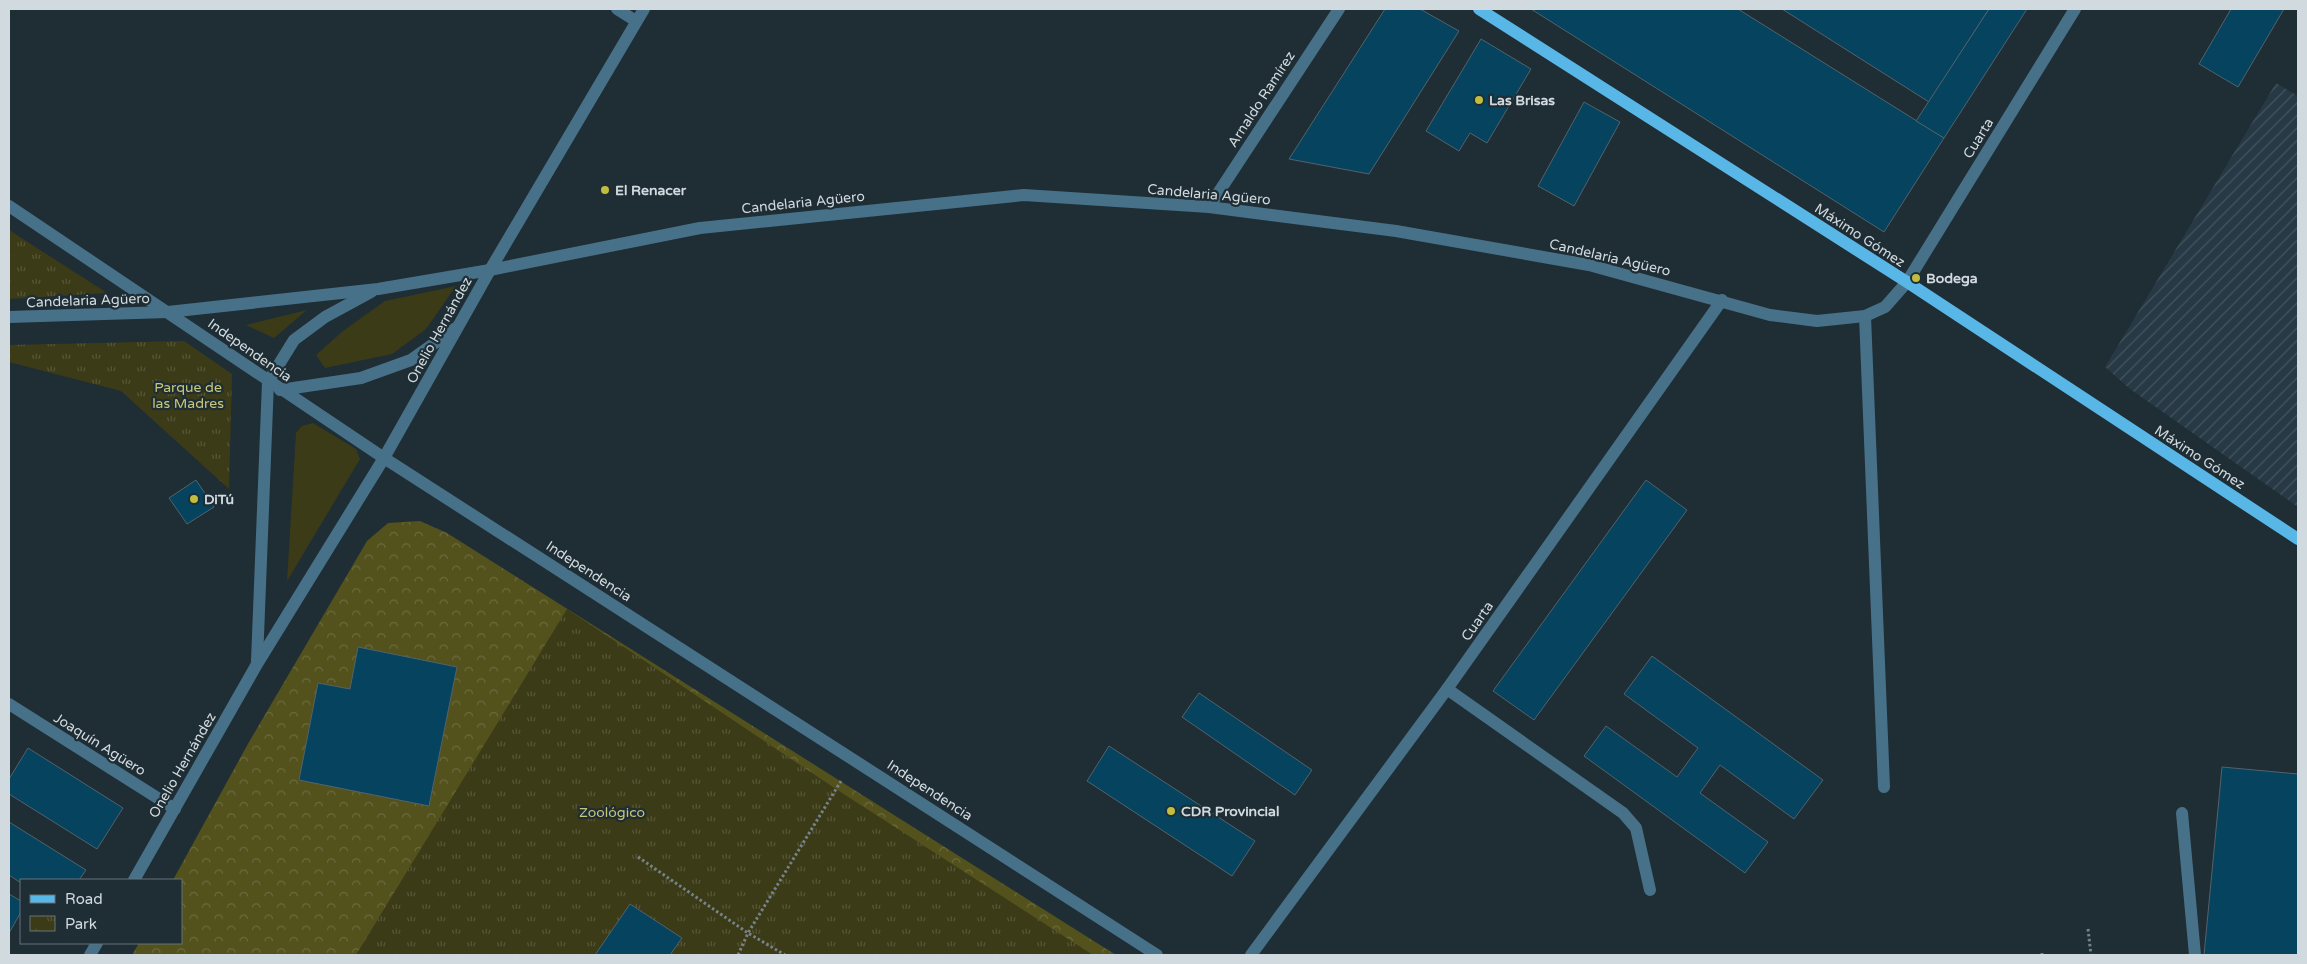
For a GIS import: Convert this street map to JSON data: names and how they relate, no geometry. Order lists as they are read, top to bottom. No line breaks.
{"streets":{"main road":["Máximo Gómez"],"street":["Arnaldo Ramírez","Cuarta","Candelaria Agüero","Onelio Hernández","Independencia","Joaquín Agüero"]},"crossings":[["Arnaldo Ramírez","Candelaria Agüero"],["Cuarta","Candelaria Agüero"],["Cuarta","Máximo Gómez"],["Candelaria Agüero","Máximo Gómez"],["Candelaria Agüero","Onelio Hernández"],["Candelaria Agüero","Independencia"],["Onelio Hernández","Independencia"],["Onelio Hernández","Joaquín Agüero"]],"parks":["Parque de las Madres","Zoológico"],"places":["Las Brisas","El Renacer","Bodega","DiTú","CDR Provincial"],"legend":["Road","Park"]}
